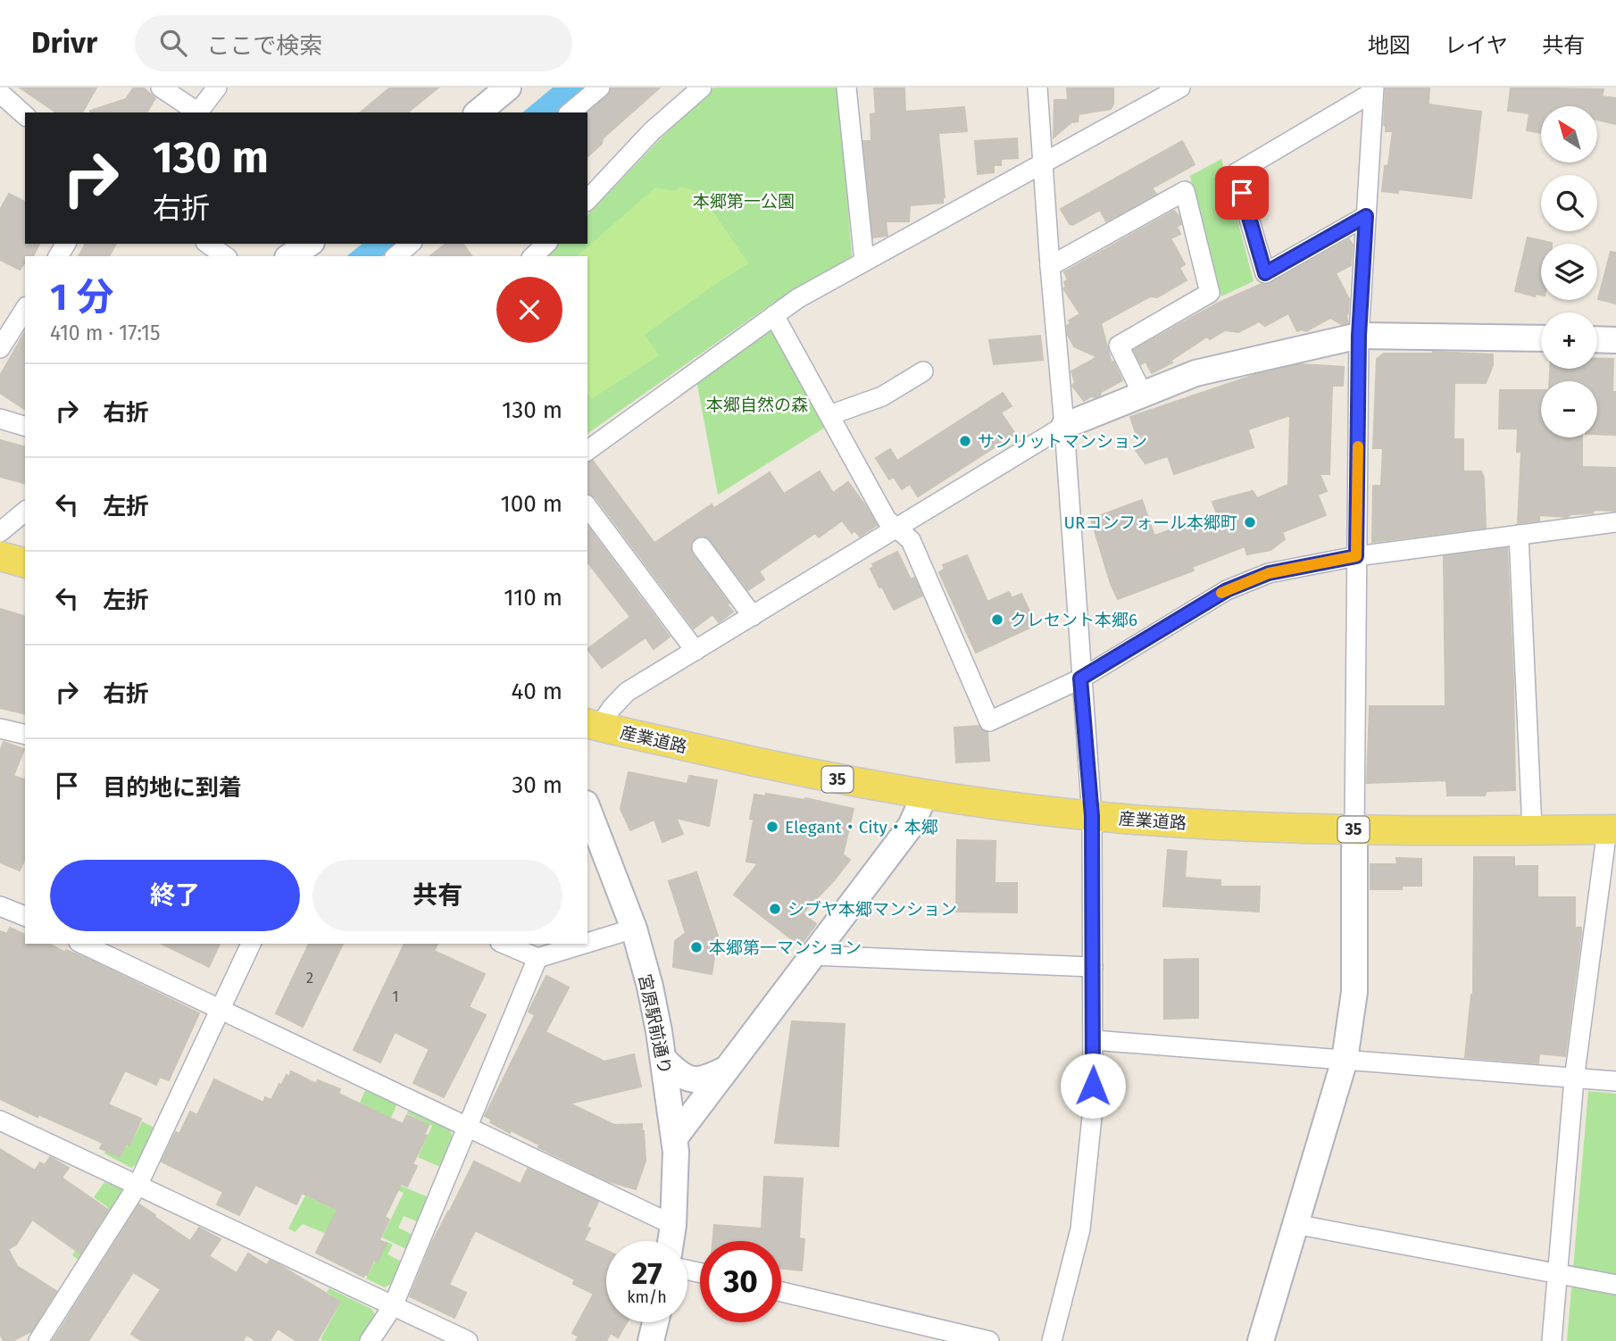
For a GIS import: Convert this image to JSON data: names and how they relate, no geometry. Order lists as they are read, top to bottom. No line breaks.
{"streets":{"main road":["産業道路","35"],"street":["宮原駅前通り"]},"parks":["本郷第一公園","本郷自然の森"],"places":["サンリットマンション","URコンフォール本郷町","クレセント本郷6","Elegant・City・本郷","シブヤ本郷マンション","本郷第一マンション"],"house_numbers":["2","1"],"north":"top left","page":{"header":"Drivr","search":"ここで検索","nav":["地図","レイヤ","共有"],"map_buttons":["+","−"],"turn":["130 m","右折"],"heading":["1 分","410 m · 17:15"],"list":[{"name":"右折","value":"130 m"},{"name":"左折","value":"100 m"},{"name":"左折","value":"110 m"},{"name":"右折","value":"40 m"},{"name":"目的地に到着","value":"30 m"}],"buttons":["終了","共有"],"speed":"27 km/h","limit":"30"}}
